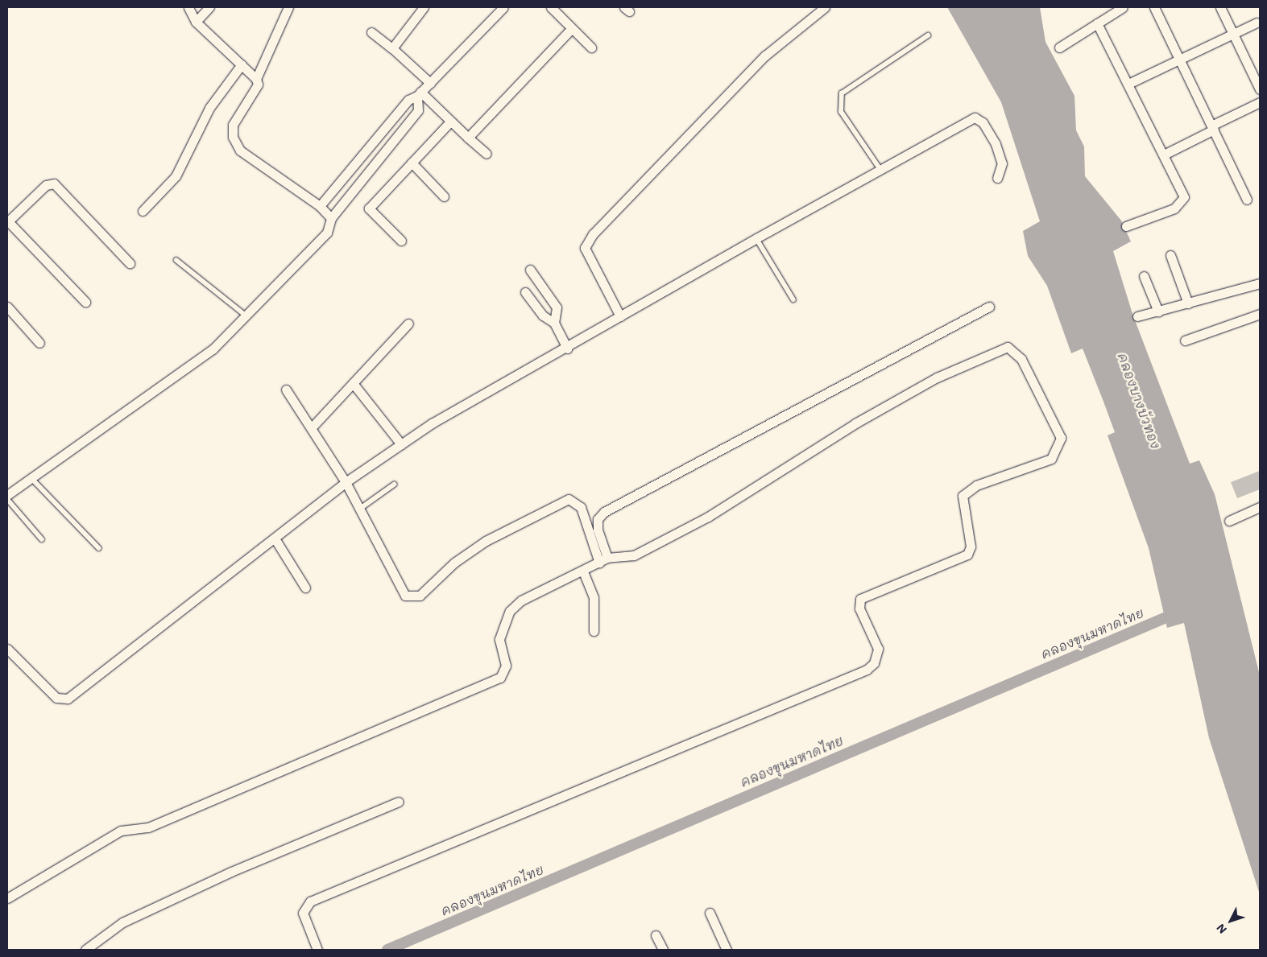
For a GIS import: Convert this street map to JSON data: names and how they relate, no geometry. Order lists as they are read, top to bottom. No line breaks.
{"water":["คลองบางบัวทอง","คลองขุนมหาดไทย"],"north":"bottom left"}
